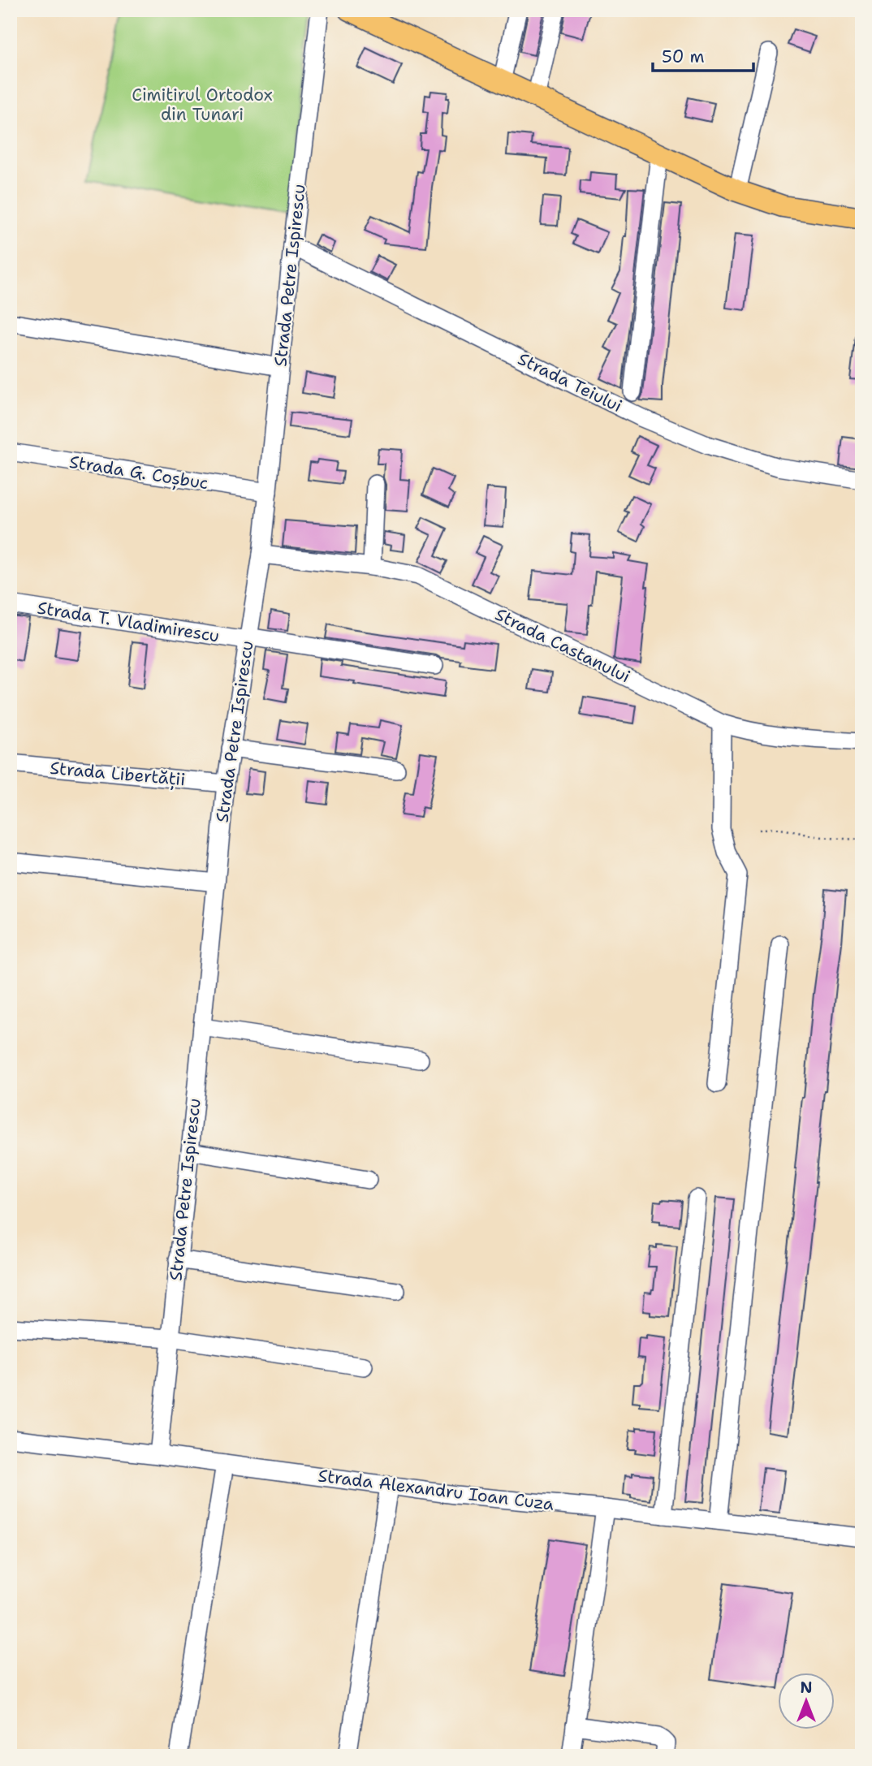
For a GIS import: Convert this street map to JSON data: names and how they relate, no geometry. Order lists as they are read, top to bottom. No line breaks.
{"streets":{"street":["Strada Petre Ispirescu","Strada Teiului","Strada G. Coșbuc","Strada T. Vladimirescu","Strada Castanului","Strada Libertății","Strada Alexandru Ioan Cuza"]},"crossings":[["Strada Petre Ispirescu","Strada Teiului"],["Strada Petre Ispirescu","Strada G. Coșbuc"],["Strada Petre Ispirescu","Strada T. Vladimirescu"],["Strada Petre Ispirescu","Strada Castanului"],["Strada Petre Ispirescu","Strada Libertății"],["Strada Petre Ispirescu","Strada Alexandru Ioan Cuza"]],"parks":["Cimitirul Ortodox din Tunari"],"scale_bar":"50 m","north":"top"}
